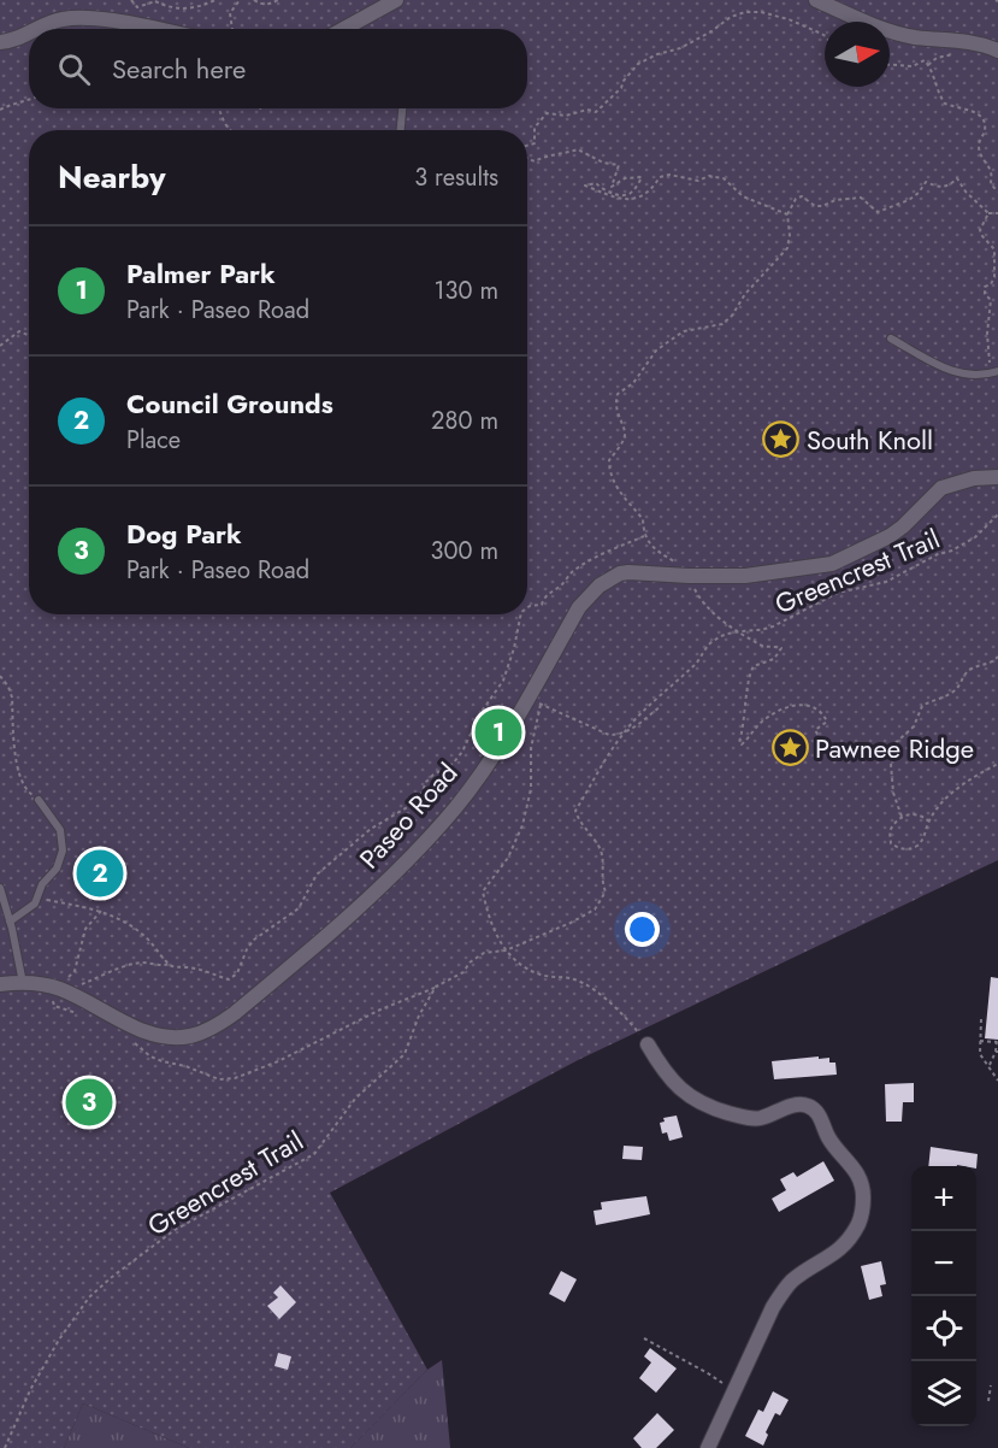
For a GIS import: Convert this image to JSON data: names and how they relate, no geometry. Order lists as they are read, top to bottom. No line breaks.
{"streets":{"street":["Paseo Road"],"path":["Greencrest Trail"]},"places":{"place":["South Knoll","Pawnee Ridge"]},"north":"right","page":{"search":"Search here","heading":["Nearby","3 results"],"list":[{"mark":"1","name":"Palmer Park","note":"Park · Paseo Road","value":"130 m"},{"mark":"2","name":"Council Grounds","note":"Place","value":"280 m"},{"mark":"3","name":"Dog Park","note":"Park · Paseo Road","value":"300 m"}],"pins":["1","2","3"],"map_buttons":["+","−"]}}
